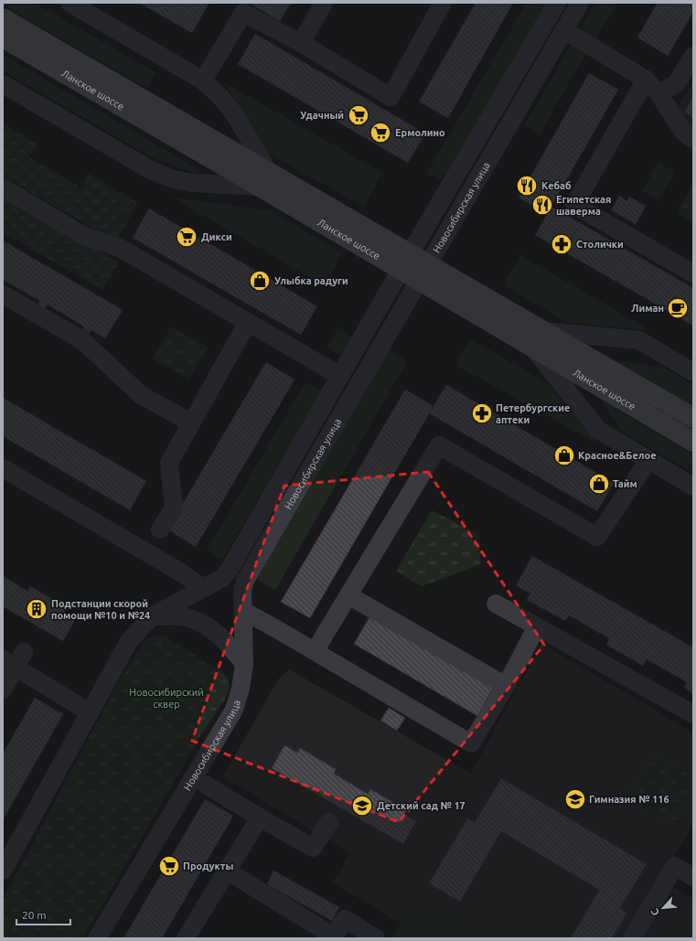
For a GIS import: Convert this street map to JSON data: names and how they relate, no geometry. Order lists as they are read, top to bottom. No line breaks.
{"streets":{"main road":["Ланское шоссе"],"street":["Новосибирская улица"]},"crossings":[["Ланское шоссе","Новосибирская улица"]],"parks":["Новосибирский сквер"],"places":{"supermarket":["Удачный","Ермолино","Дикси","Продукты"],"restaurant":["Кебаб","Египетская шаверма"],"pharmacy":["Столички","Петербургские аптеки"],"shop":["Улыбка радуги","Красное&Белое","Тайм"],"cafe":["Лиман"],"building":["Подстанции скорой помощи №10 и №24"],"school or university":["Гимназия № 116","Детский сад № 17"]},"scale_bar":"20 m","north":"bottom left"}
